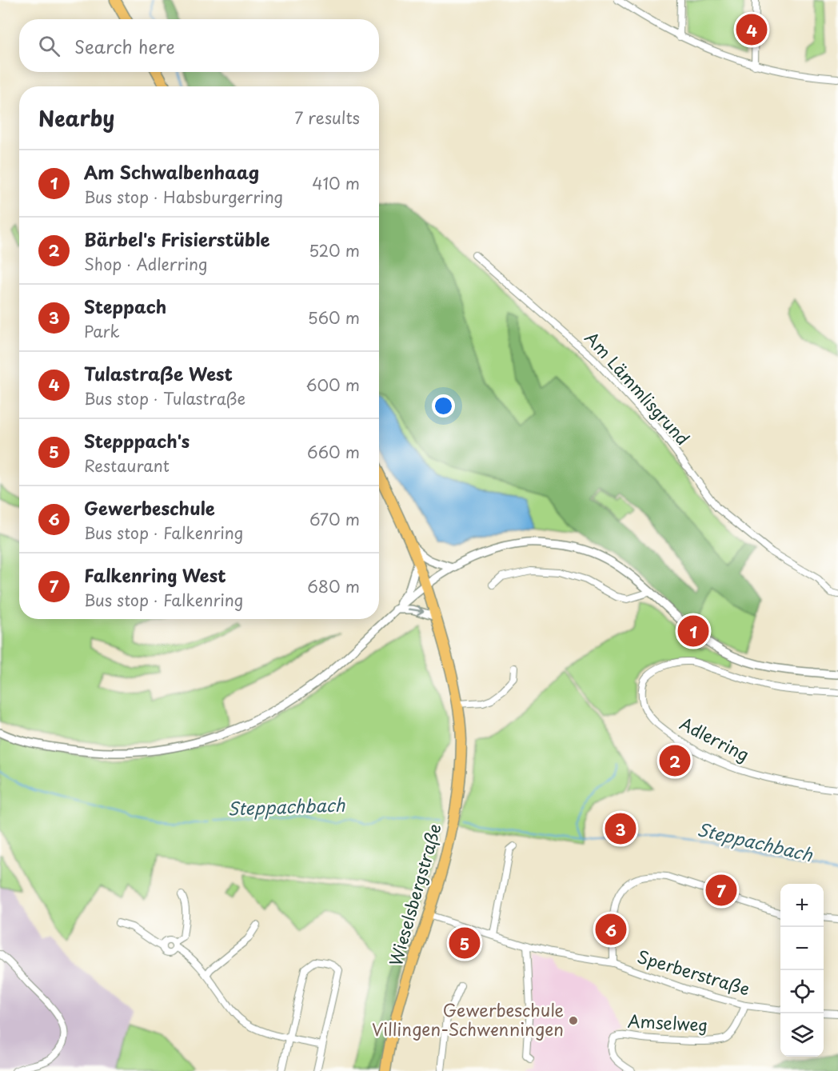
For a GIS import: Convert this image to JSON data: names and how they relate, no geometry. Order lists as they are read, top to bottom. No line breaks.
{"streets":{"main road":["Wieselsbergstraße"],"street":["Am Lämmlisgrund","Adlerring","Sperberstraße","Amselweg"]},"crossings":[["Wieselsbergstraße","Sperberstraße"],["Sperberstraße","Amselweg"]],"water":["Steppachbach"],"places":["Gewerbeschule Villingen-Schwenningen"],"page":{"pins":["4","1","2","3","7","6","5"],"search":"Search here","heading":["Nearby","7 results"],"list":[{"mark":"1","name":"Am Schwalbenhaag","note":"Bus stop · Habsburgerring","value":"410 m"},{"mark":"2","name":"Bärbel's Frisierstüble","note":"Shop · Adlerring","value":"520 m"},{"mark":"3","name":"Steppach","note":"Park","value":"560 m"},{"mark":"4","name":"Tulastraße West","note":"Bus stop · Tulastraße","value":"600 m"},{"mark":"5","name":"Stepppach's","note":"Restaurant","value":"660 m"},{"mark":"6","name":"Gewerbeschule","note":"Bus stop · Falkenring","value":"670 m"},{"mark":"7","name":"Falkenring West","note":"Bus stop · Falkenring","value":"680 m"}],"map_buttons":["+","−"]}}
